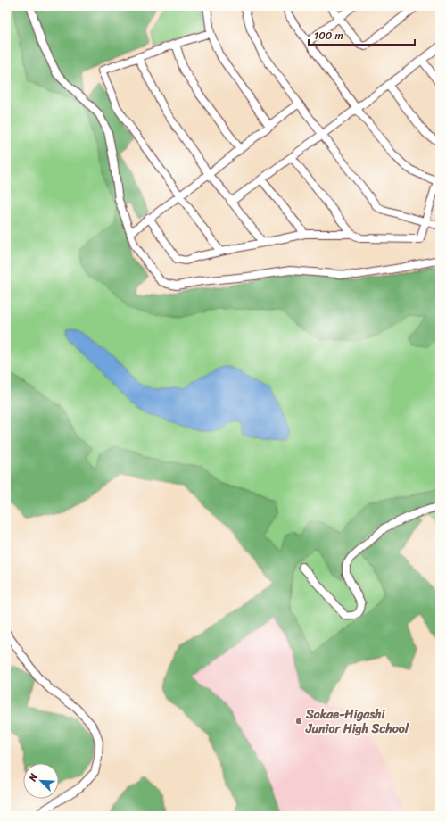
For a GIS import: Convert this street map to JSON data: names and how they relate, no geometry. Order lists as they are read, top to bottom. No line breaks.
{"places":["Sakae-Higashi Junior High School"],"scale_bar":"100 m","north":"top left"}
